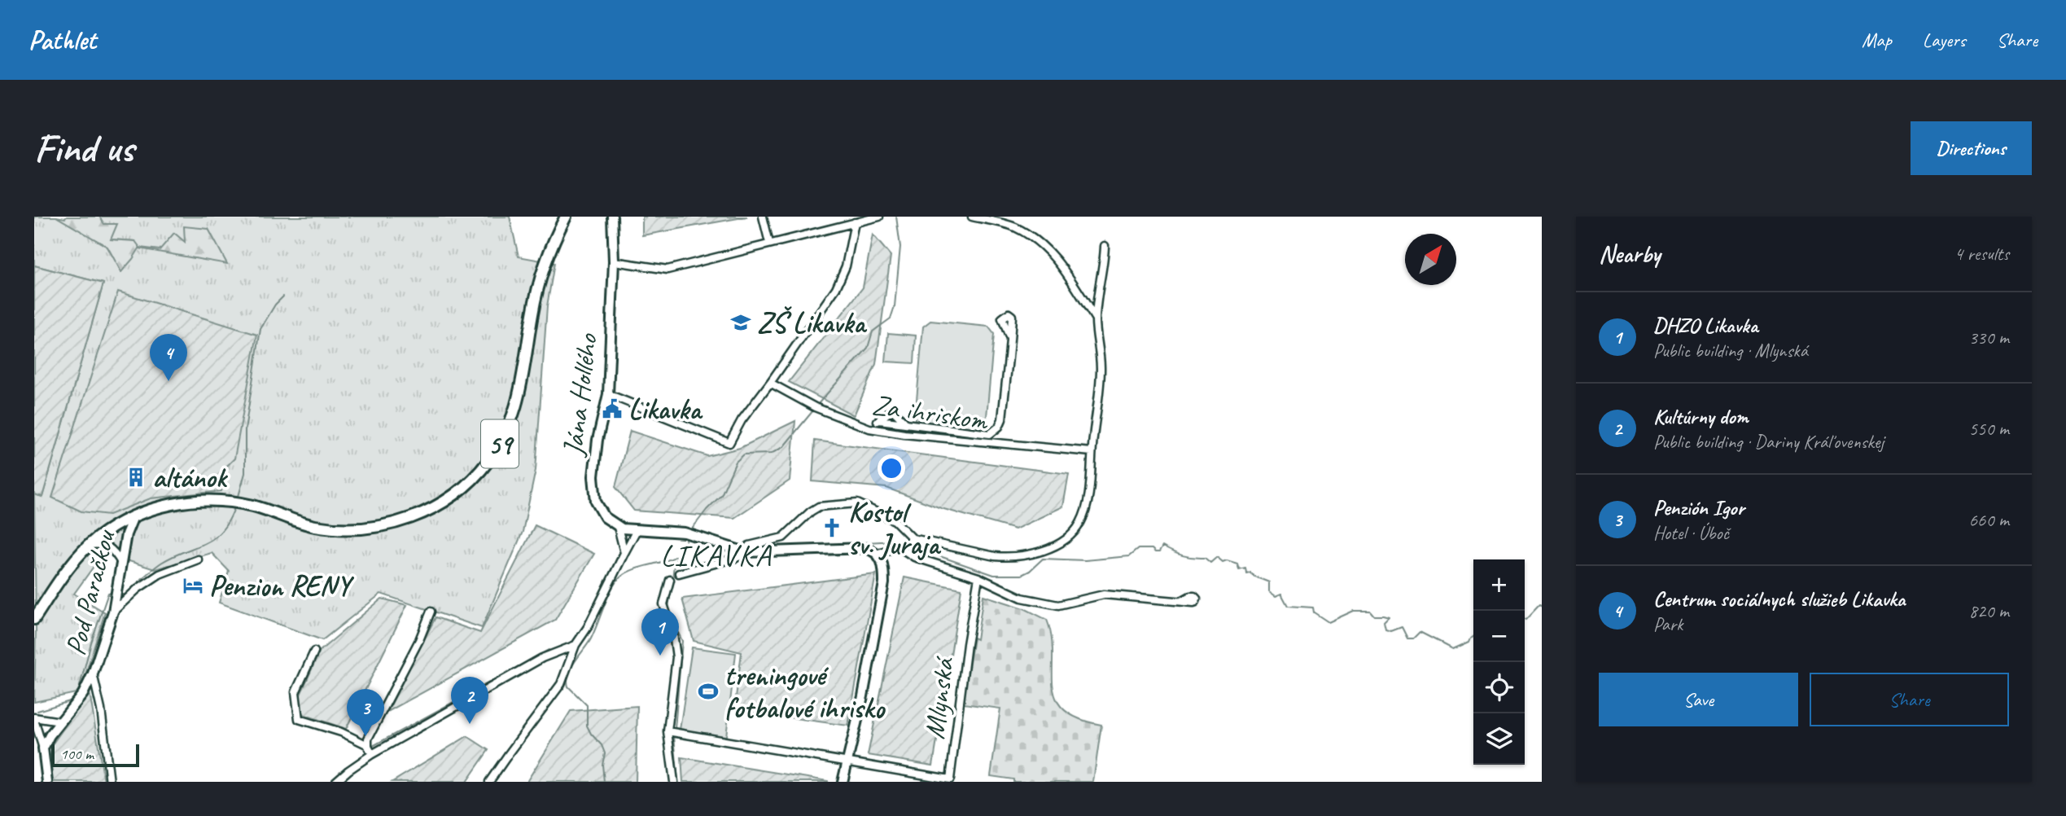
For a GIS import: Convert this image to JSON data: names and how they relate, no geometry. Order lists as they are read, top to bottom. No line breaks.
{"streets":{"main road":["59"],"street":["Jána Hollého","Za ihriskom","Pod Paračkou","Mlynská"]},"crossings":[["59","Pod Paračkou"]],"districts":["LIKAVKA"],"places":{"school or university":["ZŠ Likavka"],"public building":["Likavka"],"building":["altánok"],"church":["Kostol sv. Juraja"],"hotel":["Penzion RENY"],"sports":["treningové fotbalové ihrisko"]},"scale_bar":"100 m","north":"top right","page":{"header":"Pathlet","nav":["Map","Layers","Share"],"buttons":["Directions",["Save","Share"]],"title":"Find us","heading":["Nearby","4 results"],"list":[{"mark":"1","name":"DHZO Likavka","note":"Public building · Mlynská","value":"330 m"},{"mark":"2","name":"Kultúrny dom","note":"Public building · Dariny Kráľovenskej","value":"550 m"},{"mark":"3","name":"Penzión Igor","note":"Hotel · Úboč","value":"660 m"},{"mark":"4","name":"Centrum sociálnych služieb Likavka","note":"Park","value":"820 m"}],"pins":["4","1","2","3"],"map_buttons":["+","−"],"scale":"100 m"}}
